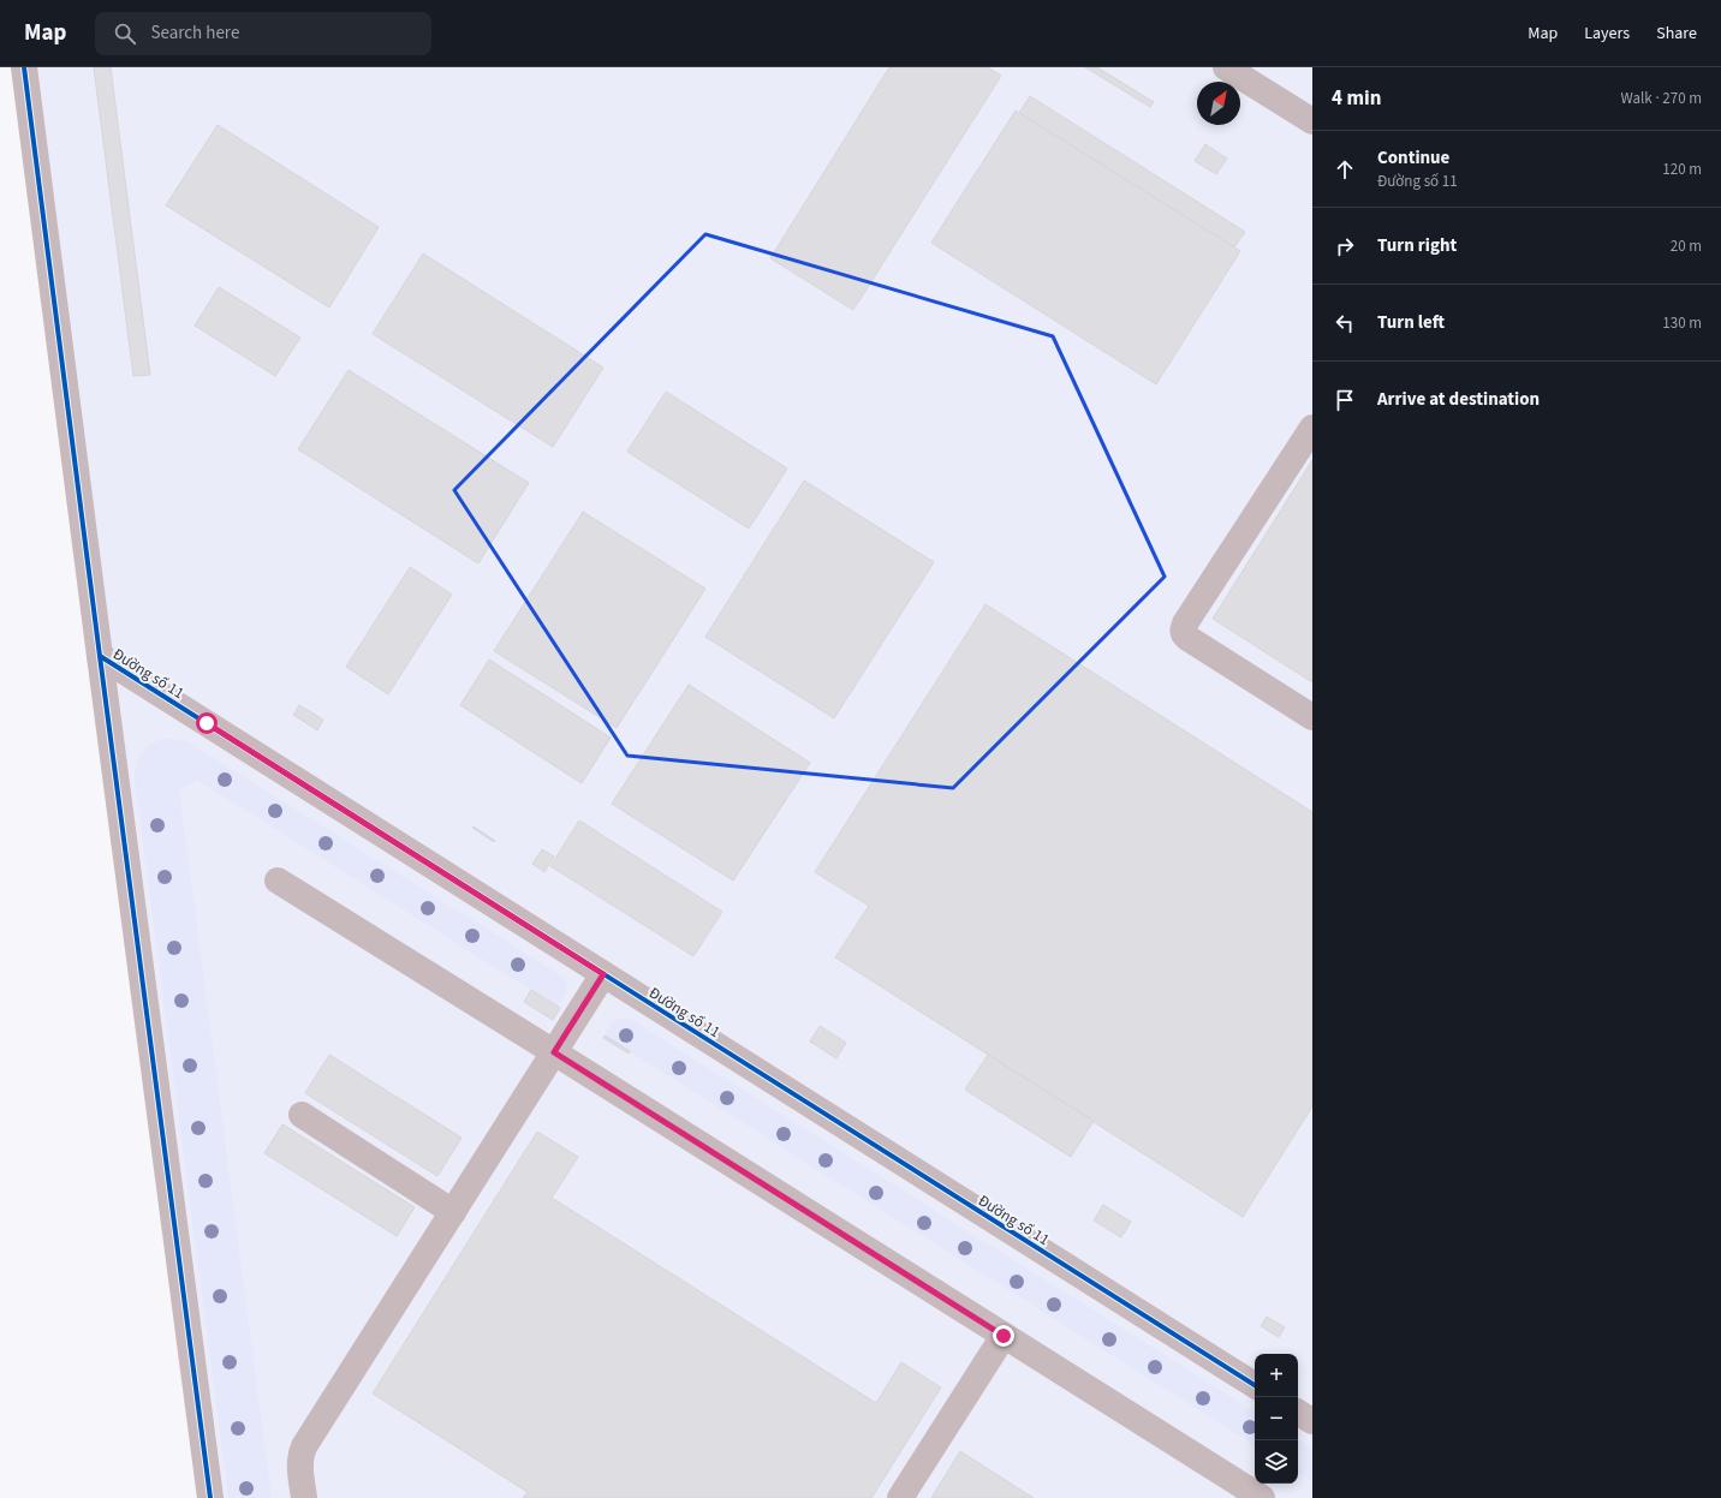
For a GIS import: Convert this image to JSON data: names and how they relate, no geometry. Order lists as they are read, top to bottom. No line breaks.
{"streets":{"street":["Đường số 11"]},"north":"top right","page":{"header":"Map","search":"Search here","nav":["Map","Layers","Share"],"heading":["4 min","Walk · 270 m"],"list":[["Continue","Đường số 11","120 m"],["Turn right","20 m"],["Turn left","130 m"],"Arrive at destination"],"map_buttons":["+","−"]}}
